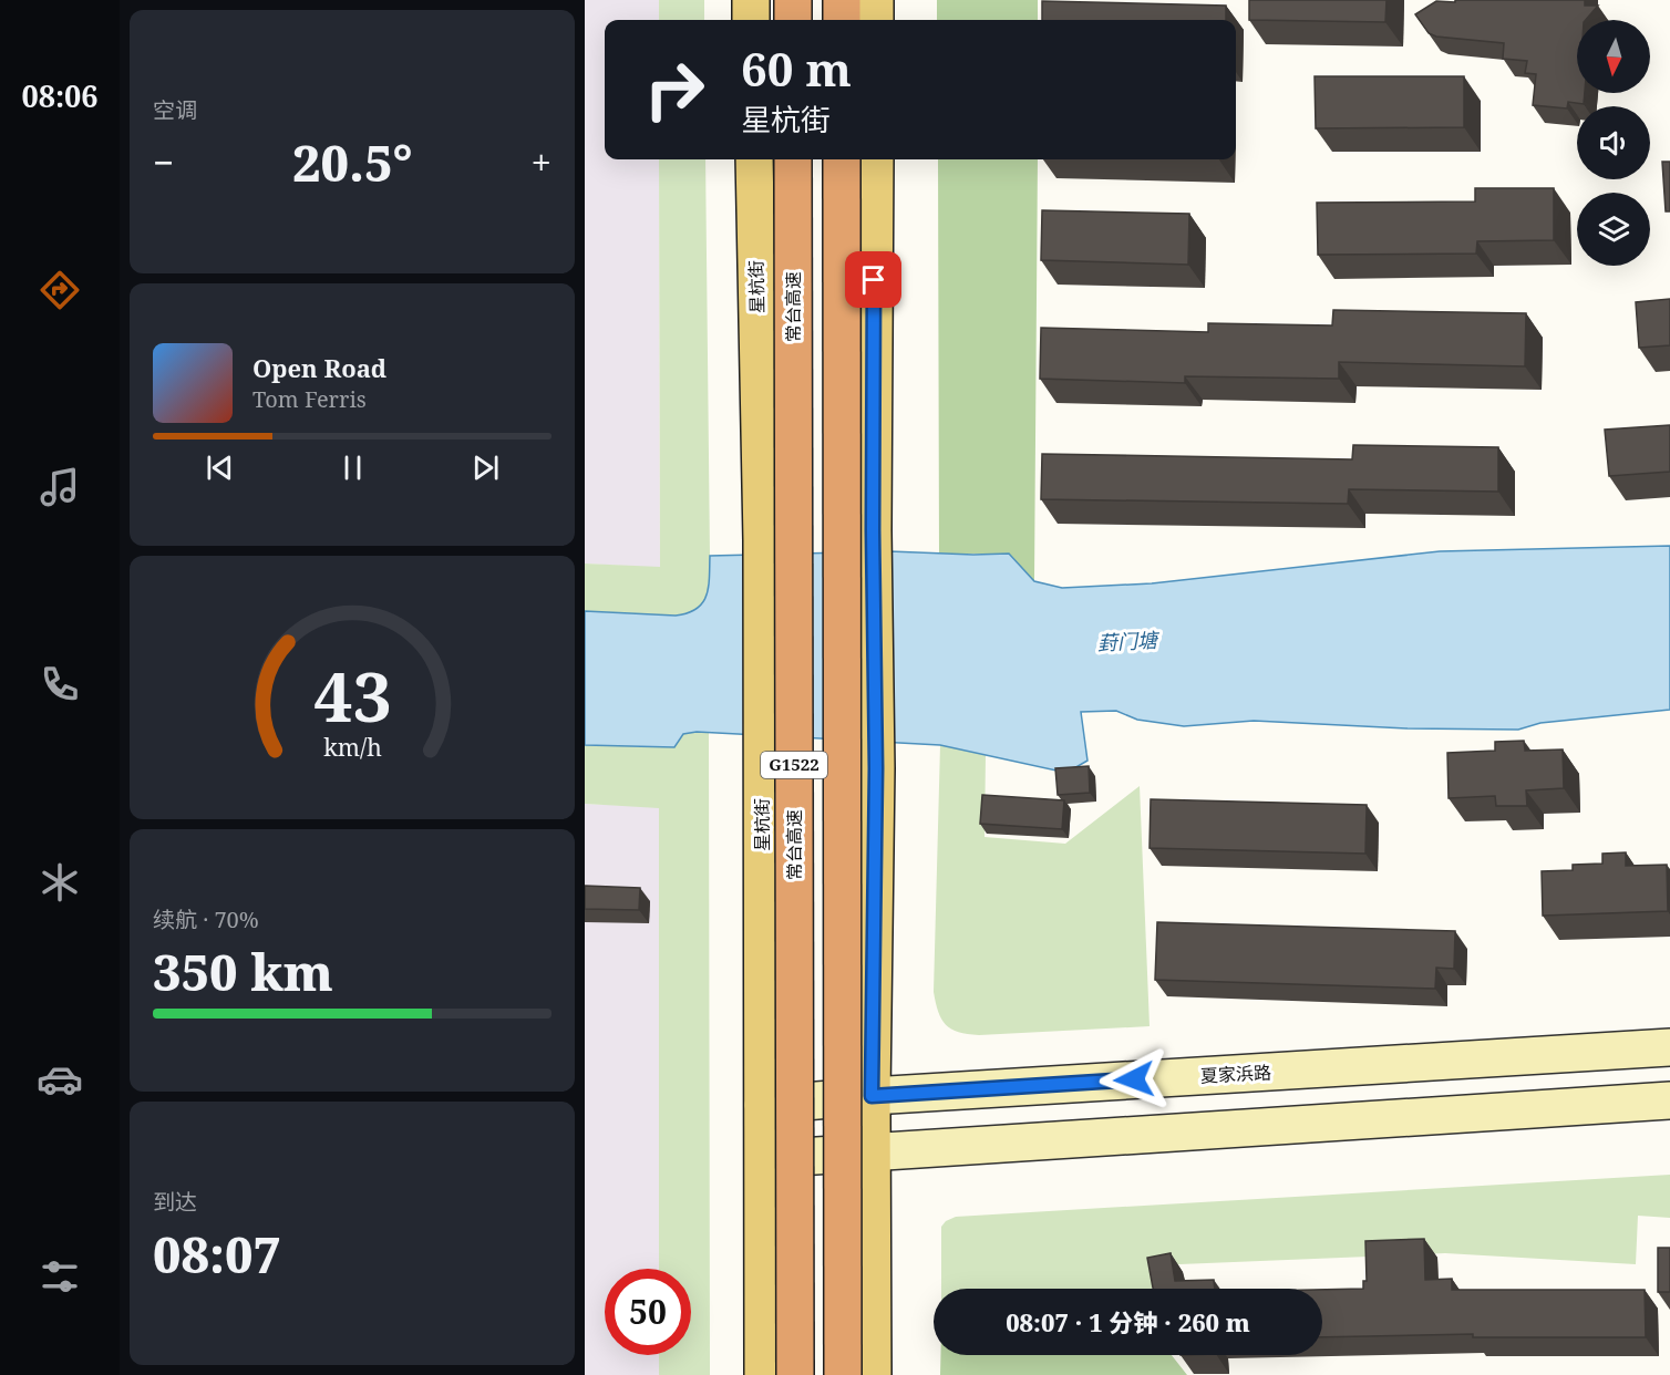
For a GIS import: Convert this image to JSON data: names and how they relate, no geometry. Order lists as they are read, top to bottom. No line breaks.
{"streets":{"highway":["常台高速","G1522"],"main road":["星杭街","夏家浜路"]},"crossings":[["星杭街","夏家浜路"]],"water":["葑门塘"],"north":"bottom","page":{"tabs":"08:06","tile":["空调",["续航 · 70%","350 km"],["到达","08:07"]],"turn":["60 m","星杭街"],"heat":["−","20.5°","+"],"song":["Open Road","Tom Ferris"],"limit":"50","trip":"08:07 · 1 分钟 · 260 m","gauge":["43","km/h"]}}
